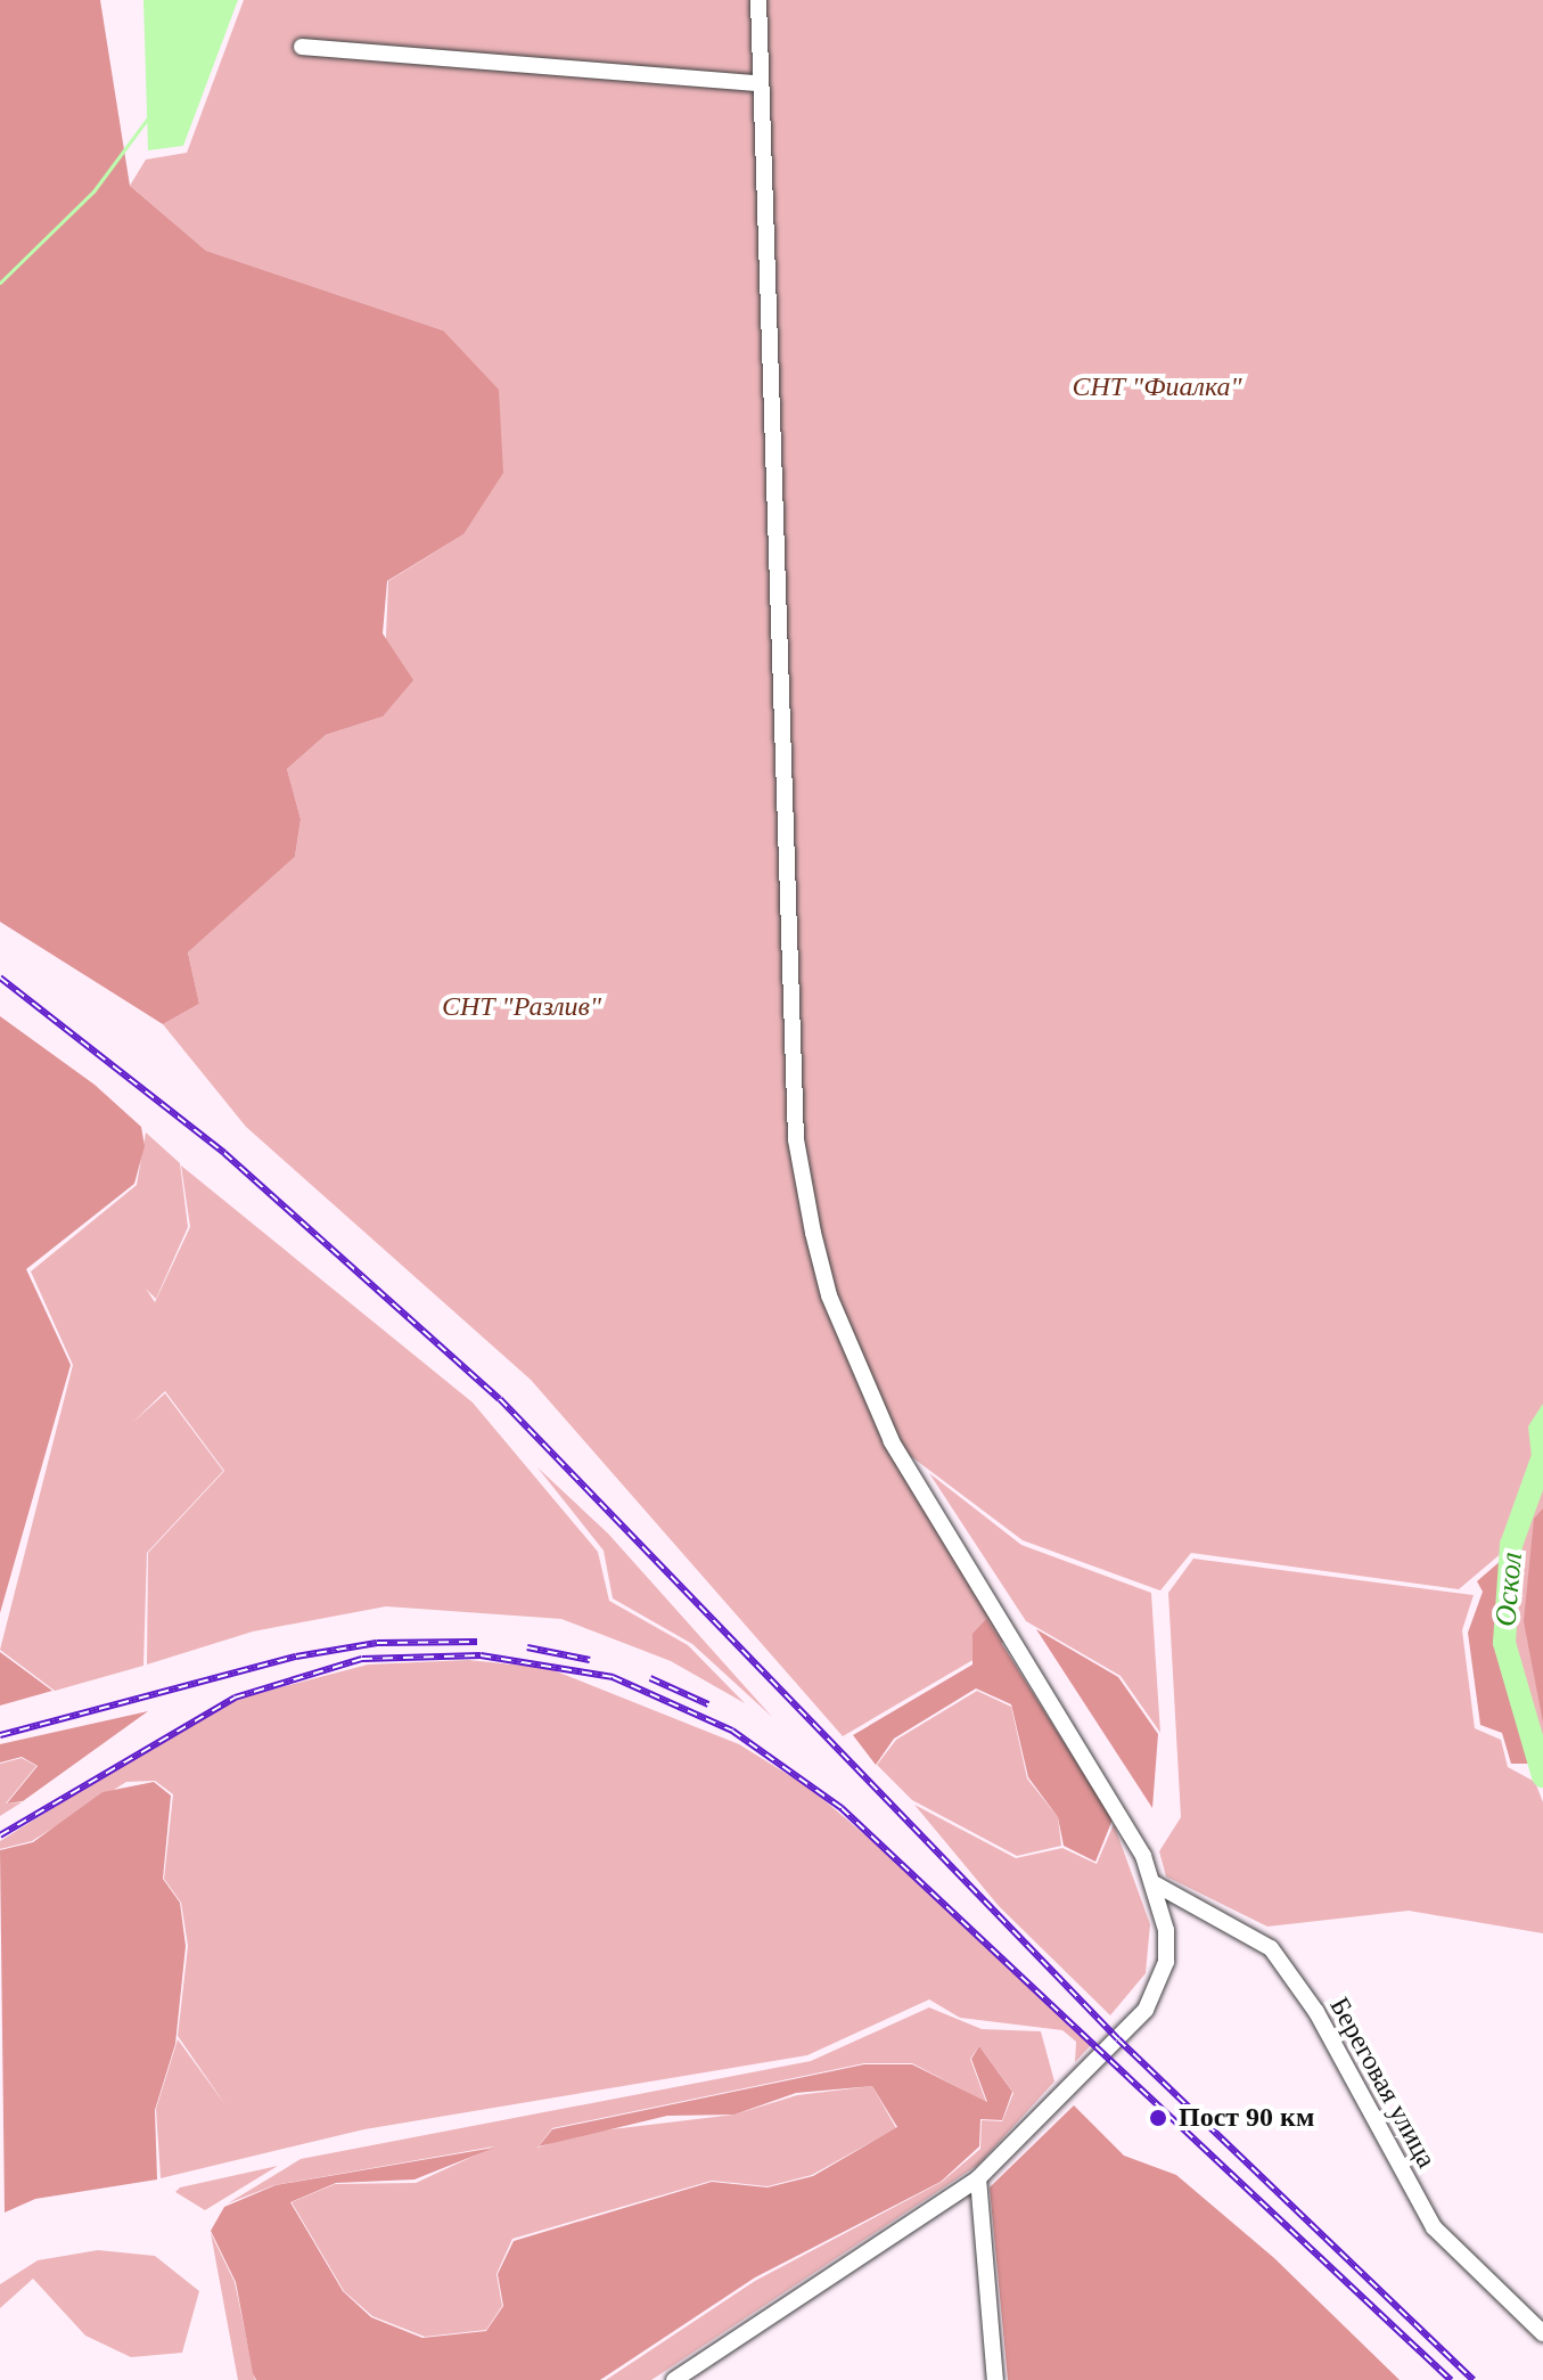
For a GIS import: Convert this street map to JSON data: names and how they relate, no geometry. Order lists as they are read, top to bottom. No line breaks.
{"streets":{"street":["Береговая улица"]},"water":["Оскол"],"parks":["СНТ \"Фиалка\"","СНТ \"Разлив\""],"places":["Пост 90 км"]}
